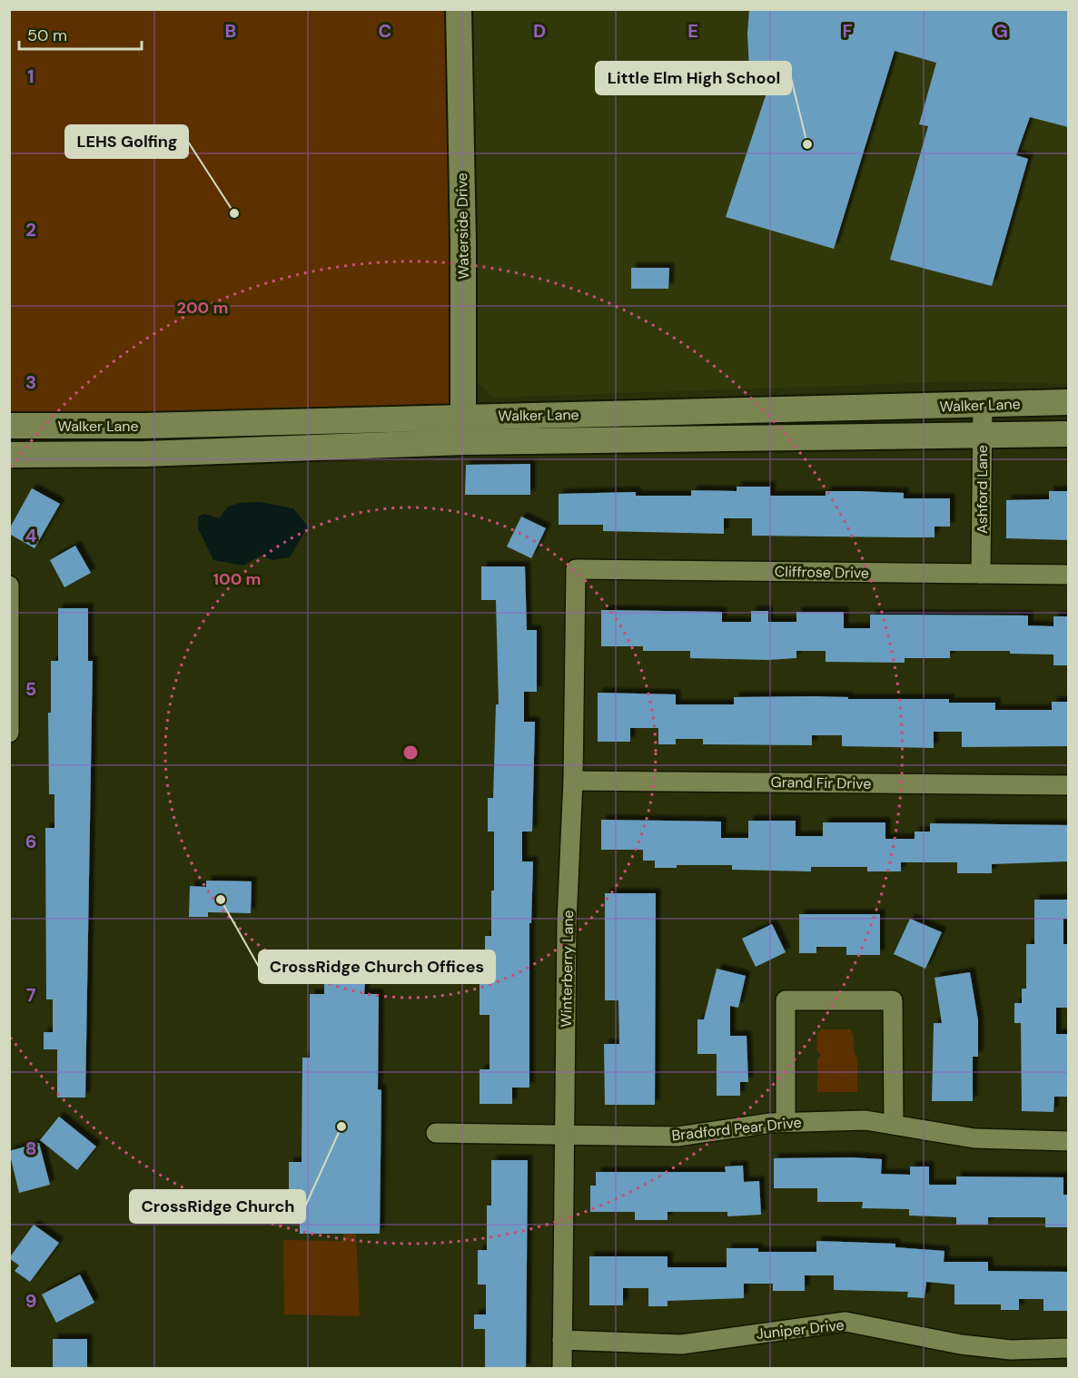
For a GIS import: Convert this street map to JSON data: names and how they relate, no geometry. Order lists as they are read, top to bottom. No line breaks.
{"streets":{"street":["Waterside Drive","Walker Lane","Ashford Lane","Cliffrose Drive","Grand Fir Drive","Winterberry Lane","Bradford Pear Drive","Juniper Drive"]},"crossings":[["Waterside Drive","Walker Lane"],["Walker Lane","Ashford Lane"],["Ashford Lane","Cliffrose Drive"],["Cliffrose Drive","Winterberry Lane"],["Grand Fir Drive","Winterberry Lane"],["Winterberry Lane","Bradford Pear Drive"],["Winterberry Lane","Juniper Drive"]],"places":["Little Elm High School","LEHS Golfing","CrossRidge Church Offices","CrossRidge Church"],"scale_bar":"50 m","grid":{"columns":["B","C","D","E","F","G"],"rows":["1","2","3","4","5","6","7","8","9"]},"rings":["200 m","100 m"]}
